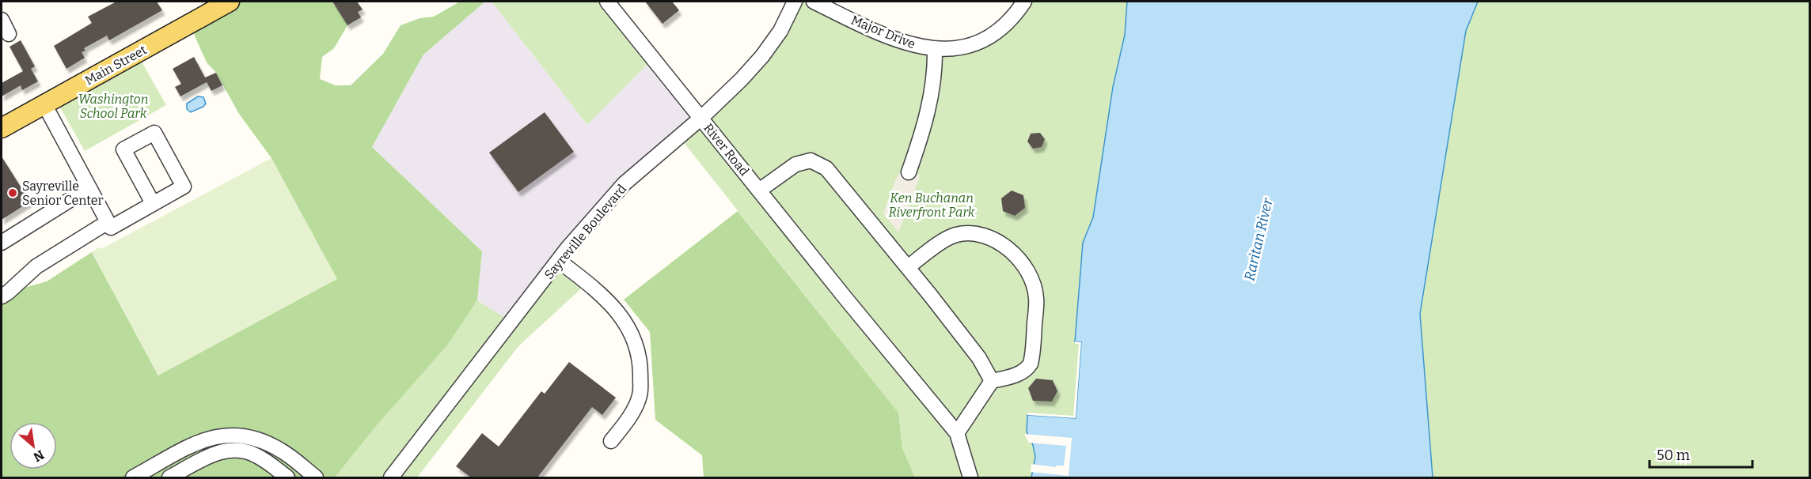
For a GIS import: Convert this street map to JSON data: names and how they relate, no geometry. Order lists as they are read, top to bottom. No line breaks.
{"streets":{"main road":["Main Street"],"street":["Major Drive","River Road","Sayreville Boulevard"]},"crossings":[["River Road","Sayreville Boulevard"]],"water":["Raritan River"],"parks":["Washington School Park","Ken Buchanan Riverfront Park"],"places":["Sayreville Senior Center"],"scale_bar":"50 m","north":"bottom right"}
